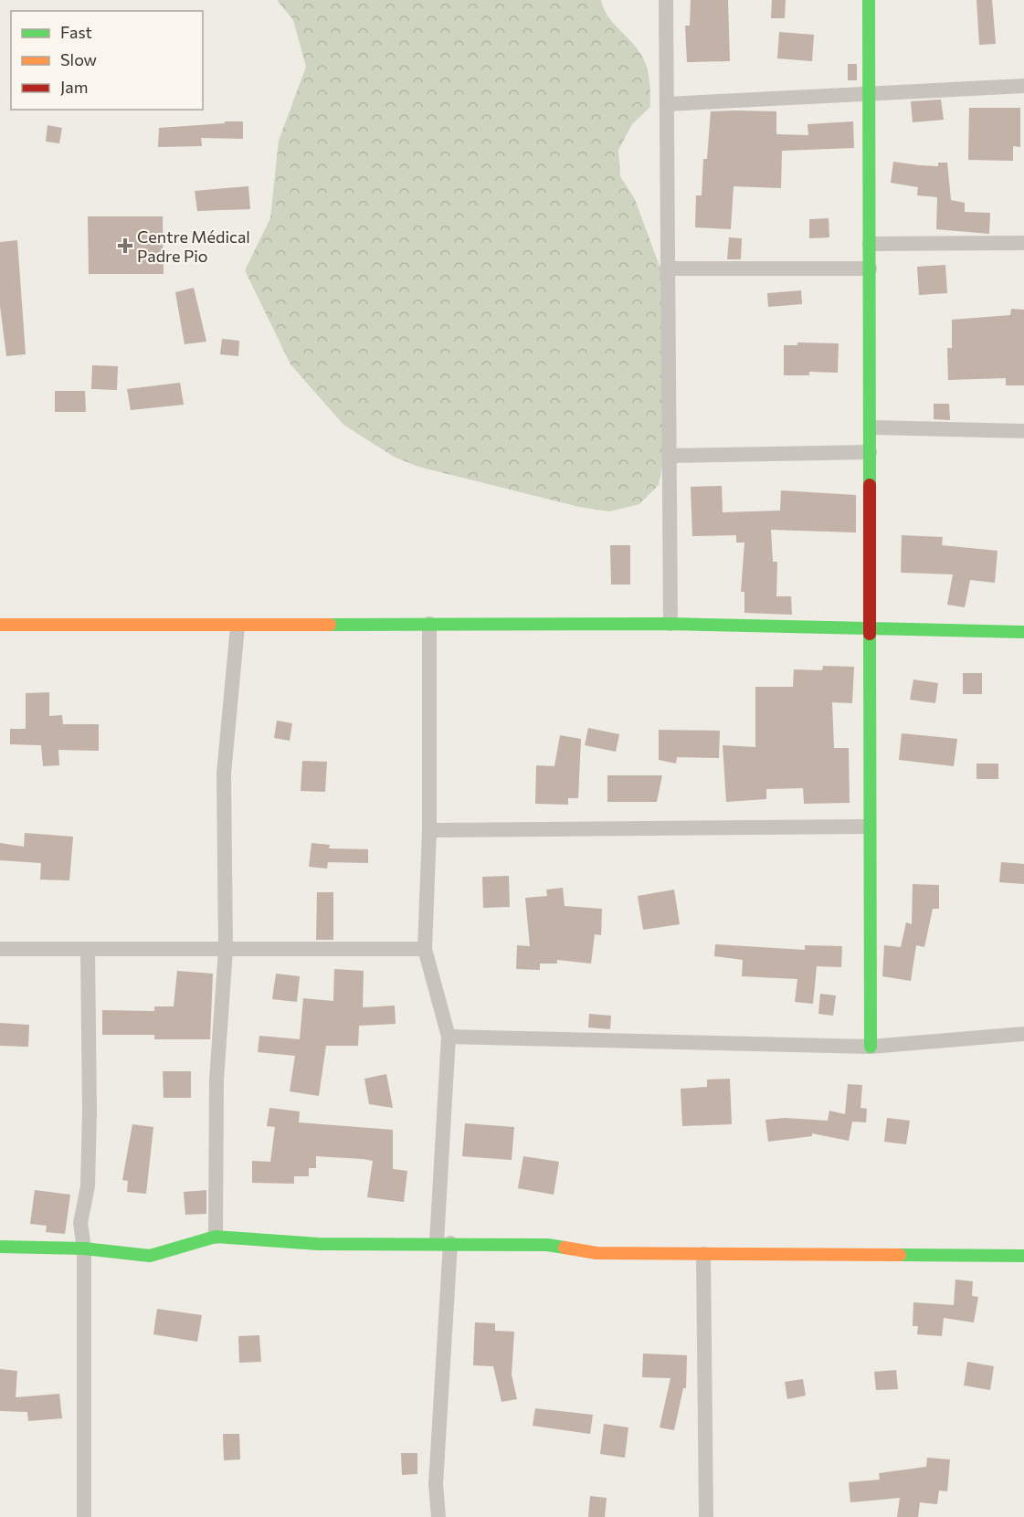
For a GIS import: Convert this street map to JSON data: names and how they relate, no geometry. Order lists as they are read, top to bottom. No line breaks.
{"places":{"health":["Centre Médical Padre Pio"]},"legend":["Fast","Slow","Jam"]}
